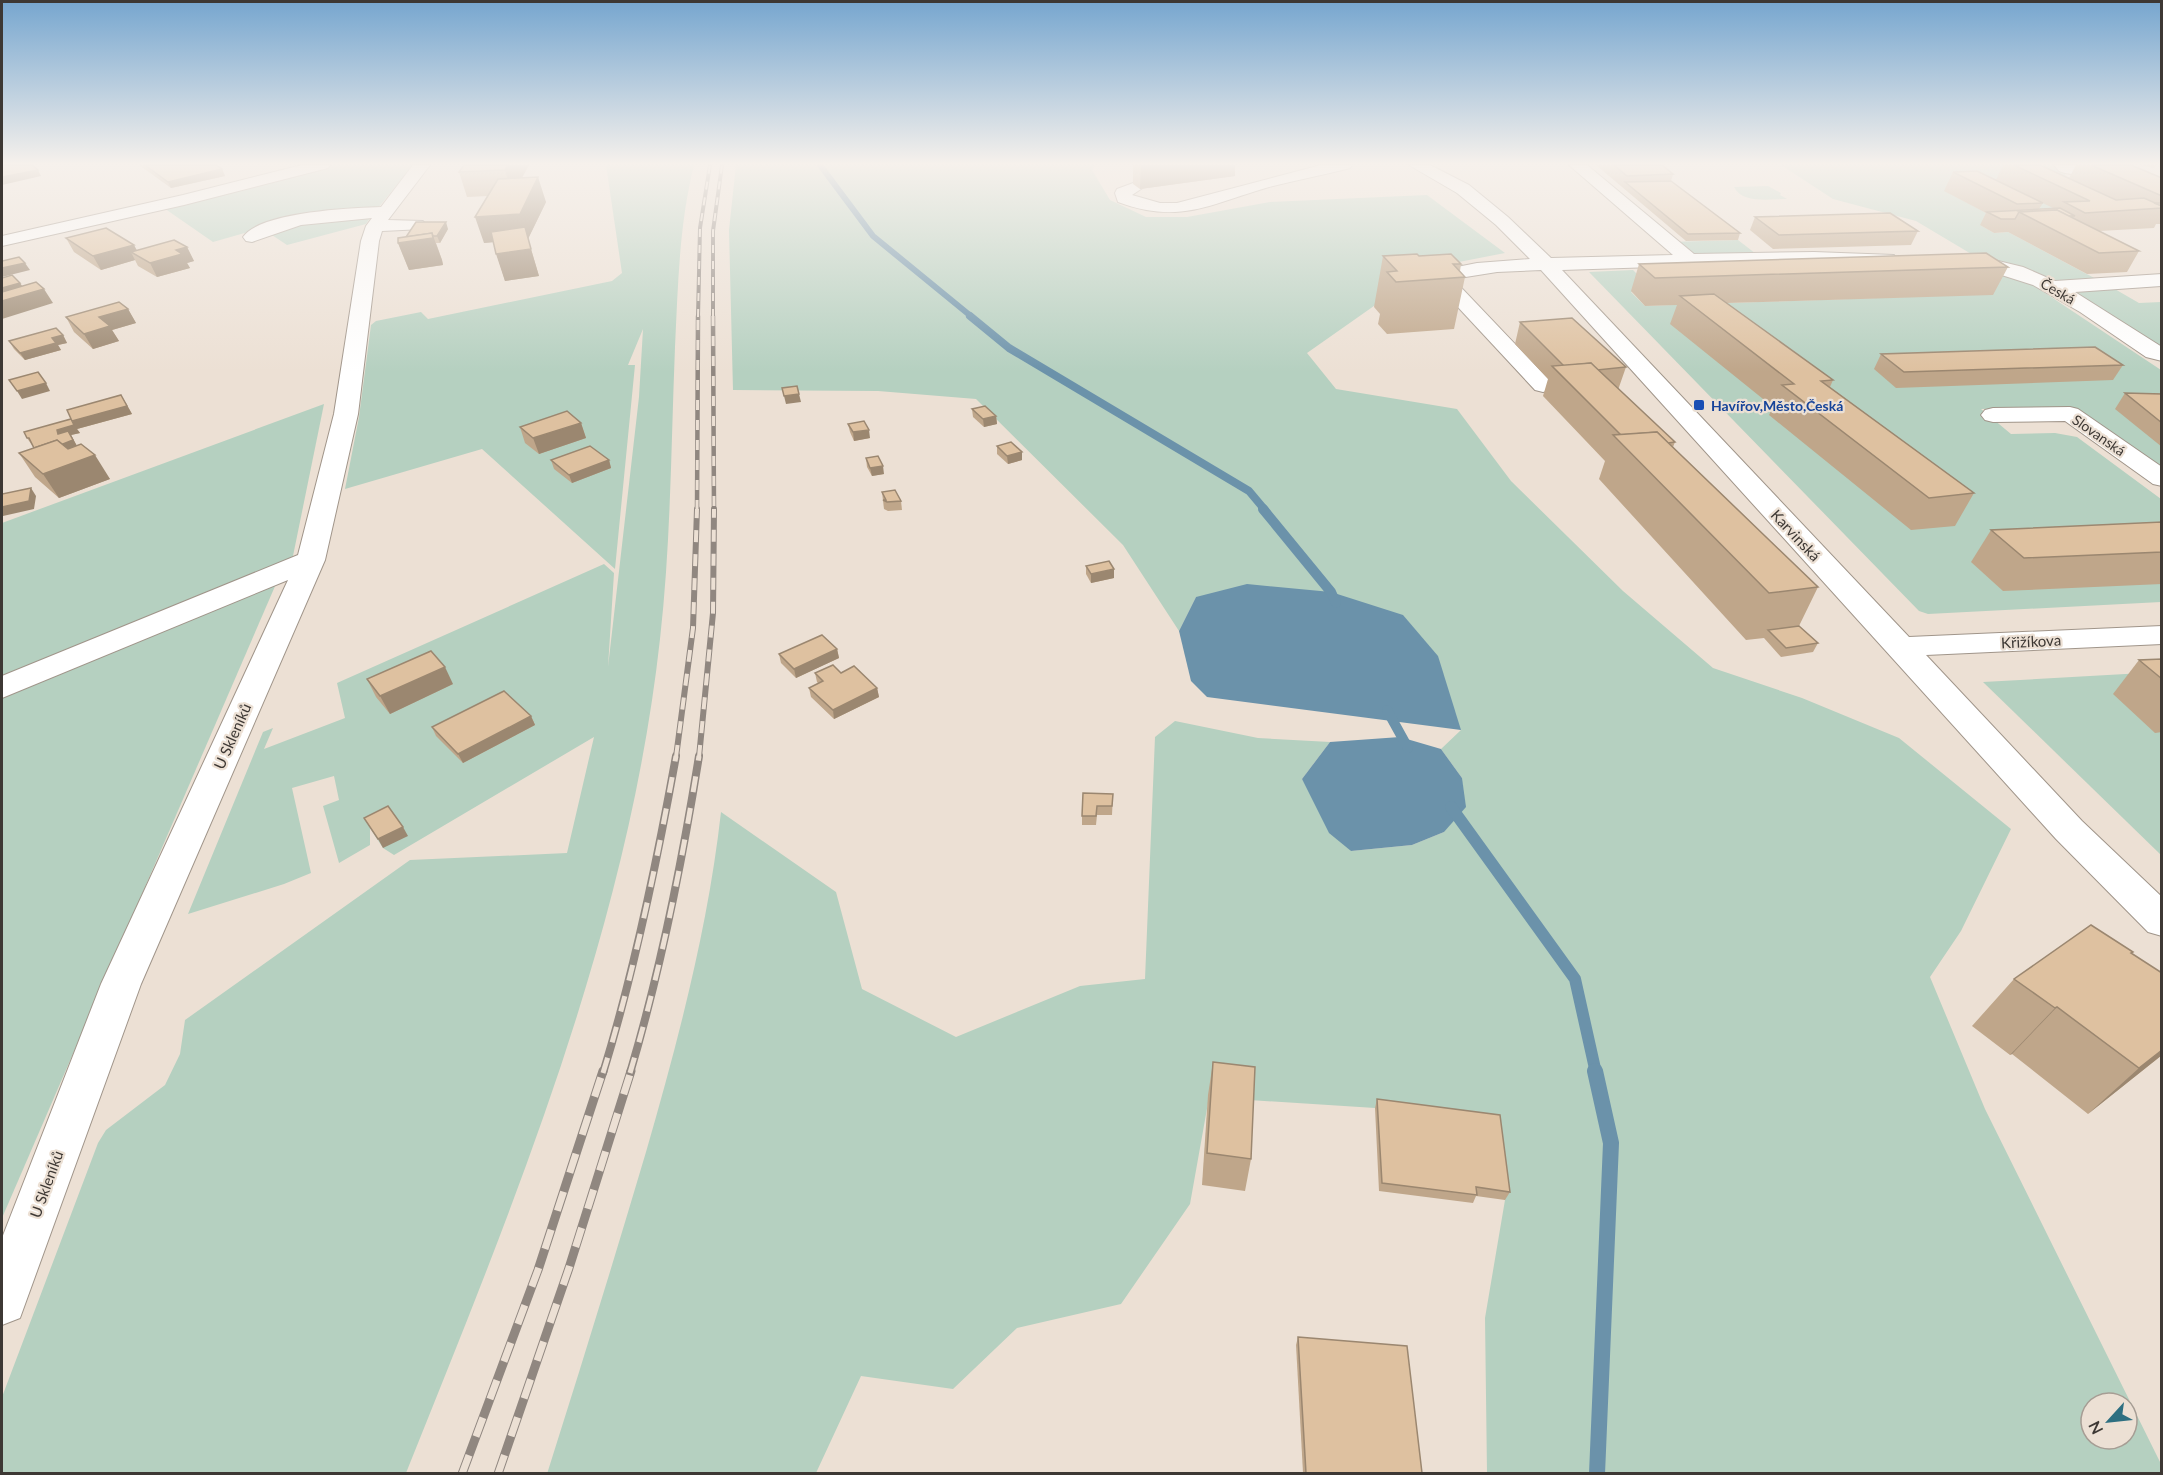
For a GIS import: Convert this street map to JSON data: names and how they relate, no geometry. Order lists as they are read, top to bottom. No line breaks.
{"streets":{"street":["Česká","Slovanská","Karvinská","Křižíkova","U Skleníků"]},"crossings":[["Karvinská","Křižíkova"]],"places":{"transit":["Havířov,Město,Česká"]},"north":"bottom left"}
